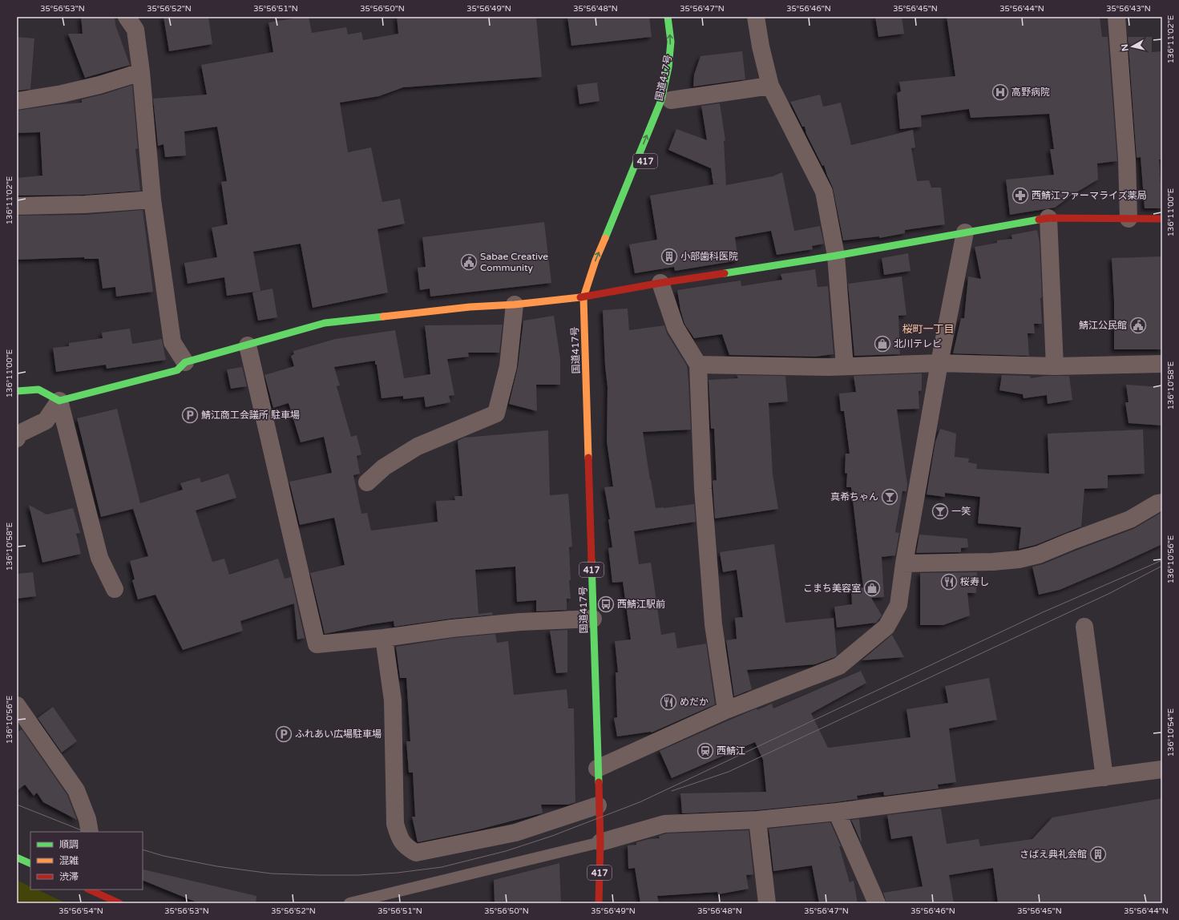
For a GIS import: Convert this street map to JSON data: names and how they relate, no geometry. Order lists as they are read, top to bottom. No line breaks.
{"streets":{"main road":["国道417号","417"]},"districts":["桜町一丁目"],"places":{"hospital":["高野病院"],"pharmacy":["西鯖江ファーマライズ薬局"],"building":["小部歯科医院","さばえ典礼会館"],"public building":["Sabae Creative Community","鯖江公民館"],"shop":["北川テレビ","こまち美容室"],"parking":["鯖江商工会議所 駐車場","ふれあい広場駐車場"],"bar":["真希ちゃん","一笑"],"restaurant":["桜寿し","めだか"],"bus stop":["西鯖江駅前"],"station":["西鯖江"]},"legend":["順調","混雑","渋滞"],"north":"left","coordinates":["35°56'53\"N","35°56'52\"N","35°56'51\"N","35°56'50\"N","35°56'49\"N","35°56'48\"N","35°56'47\"N","35°56'46\"N","35°56'45\"N","35°56'44\"N","35°56'43\"N","136°11'02\"E","136°11'00\"E","136°10'58\"E","136°10'56\"E","136°10'54\"E","35°56'54\"N"]}
